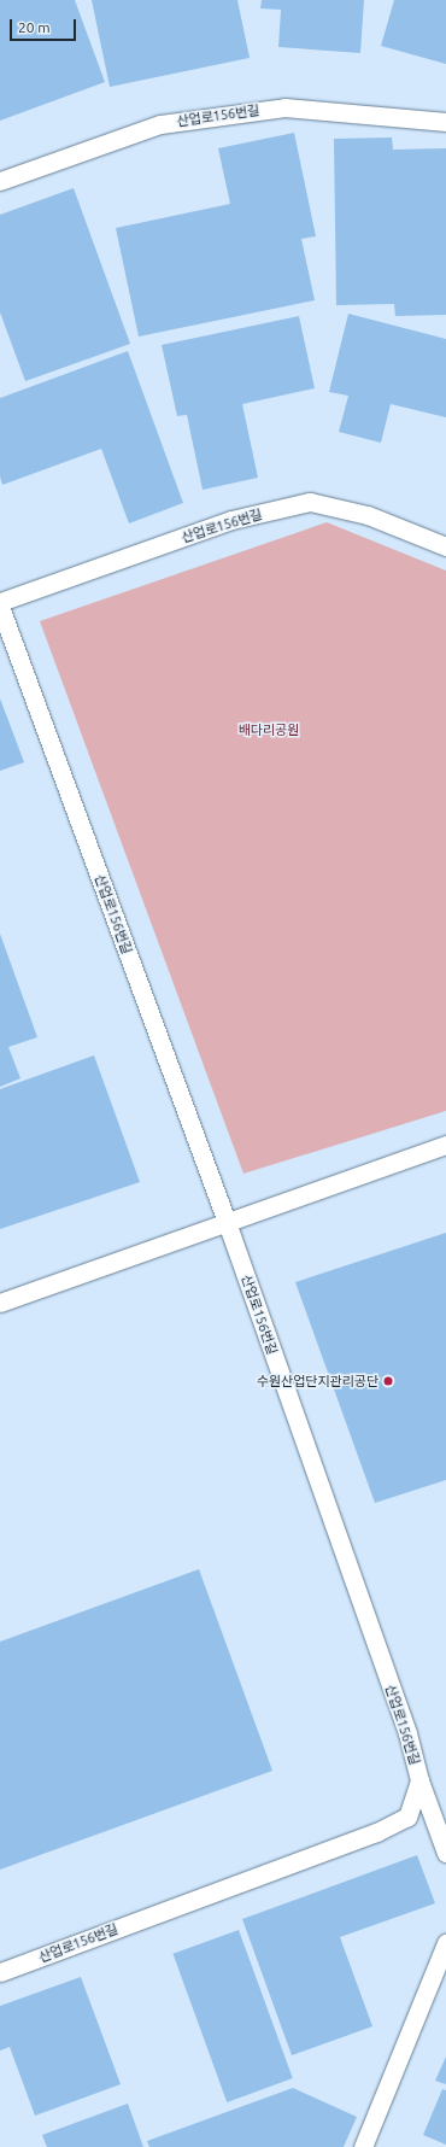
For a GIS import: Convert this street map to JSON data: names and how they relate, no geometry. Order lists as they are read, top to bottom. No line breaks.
{"streets":{"street":["산업로156번길"]},"parks":["배다리공원"],"places":["수원산업단지관리공단"],"scale_bar":"20 m"}
